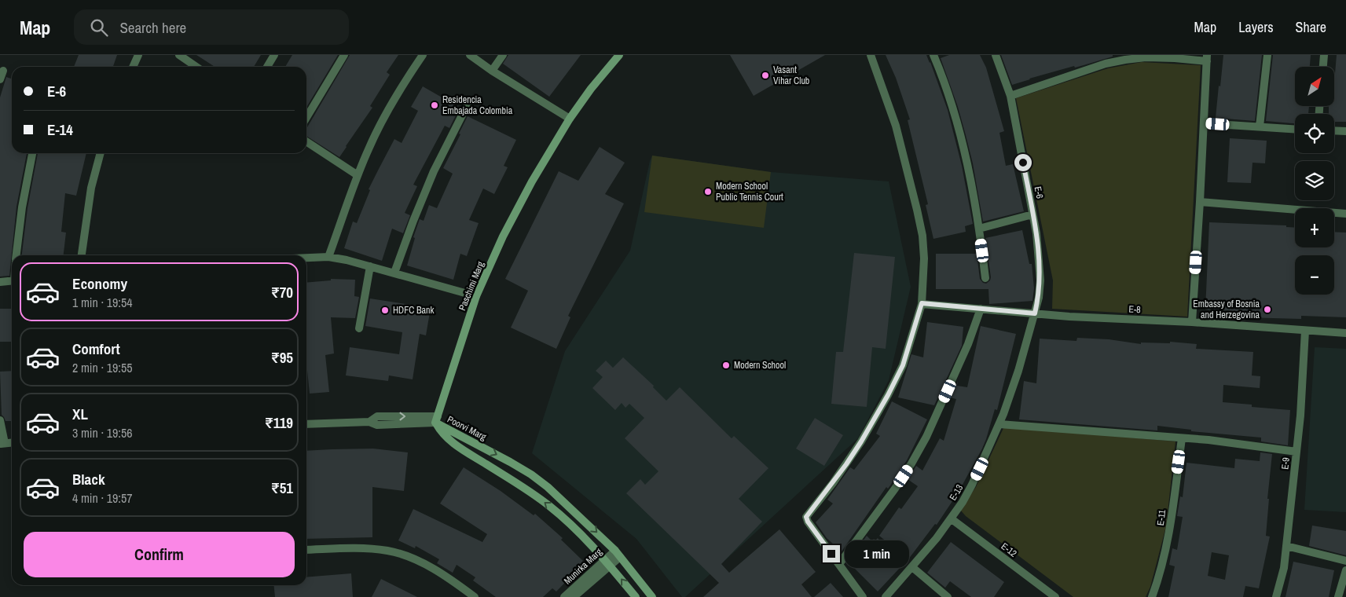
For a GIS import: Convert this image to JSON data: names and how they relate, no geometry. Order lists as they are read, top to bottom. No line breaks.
{"streets":{"main road":["Paschimi Marg","Poorvi Marg"],"street":["E-6","E-8","E-9","E-13","E-11","E-12","Munirka Marg"]},"crossings":[["E-6","E-8"],["E-6","E-13"],["Paschimi Marg","Poorvi Marg"],["E-8","E-9"],["E-8","E-13"],["Poorvi Marg","Munirka Marg"],["E-13","E-12"]],"places":["Vasant Vihar Club","Residencia Embajada Colombia","Modern School Public Tennis Court","Embassy of Bosnia and Herzegovina","HDFC Bank","Modern School"],"north":"top right","page":{"header":"Map","search":"Search here","nav":["Map","Layers","Share"],"map_buttons":["+","−"],"banner":["E-6","E-14"],"list":[{"name":"Economy","note":"1 min · 19:54","value":"₹70"},{"name":"Comfort","note":"2 min · 19:55","value":"₹95"},{"name":"XL","note":"3 min · 19:56","value":"₹119"},{"name":"Black","note":"4 min · 19:57","value":"₹51"}],"buttons":"Confirm","bubble":"1 min"}}
